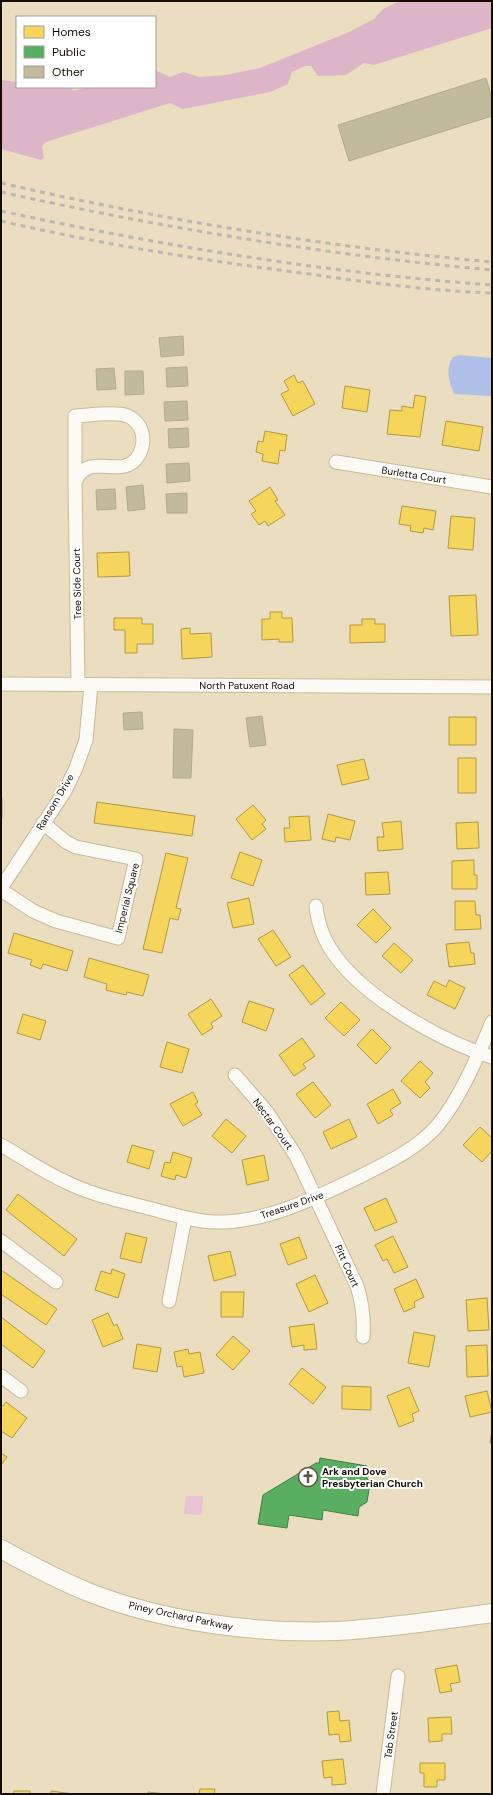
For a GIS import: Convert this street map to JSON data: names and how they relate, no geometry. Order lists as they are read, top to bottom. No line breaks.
{"streets":{"main road":["Piney Orchard Parkway"],"street":["Burletta Court","Tree Side Court","North Patuxent Road","Ransom Drive","Imperial Square","Nectar Court","Treasure Drive","Pitt Court","Tab Street"]},"crossings":[["Tree Side Court","North Patuxent Road"],["Tree Side Court","Ransom Drive"],["North Patuxent Road","Ransom Drive"],["Ransom Drive","Imperial Square"],["Nectar Court","Treasure Drive"],["Nectar Court","Pitt Court"],["Treasure Drive","Pitt Court"]],"places":{"church":["Ark and Dove Presbyterian Church"]},"legend":["Homes","Public","Other"]}
